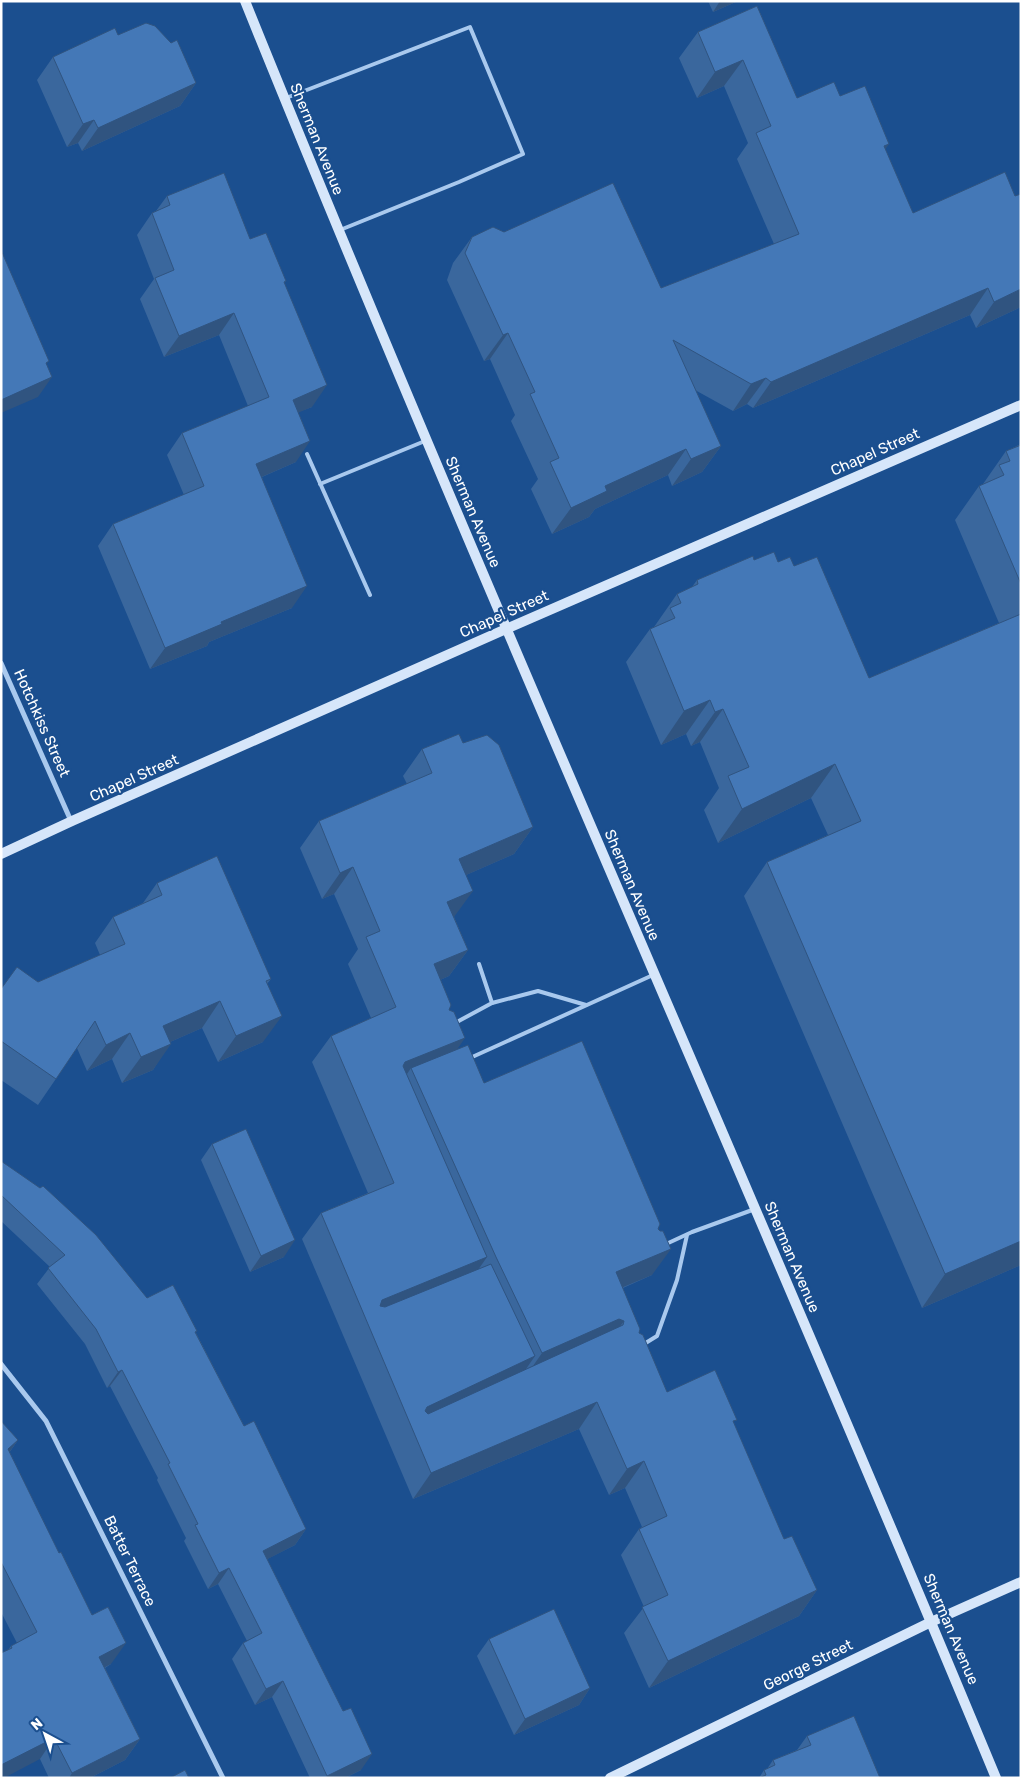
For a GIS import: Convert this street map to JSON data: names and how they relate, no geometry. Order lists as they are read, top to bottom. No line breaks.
{"streets":{"main road":["Sherman Avenue","Chapel Street","George Street"],"street":["Hotchkiss Street","Batter Terrace"]},"crossings":[["Sherman Avenue","Chapel Street"],["Sherman Avenue","George Street"],["Chapel Street","Hotchkiss Street"]],"north":"top left"}
